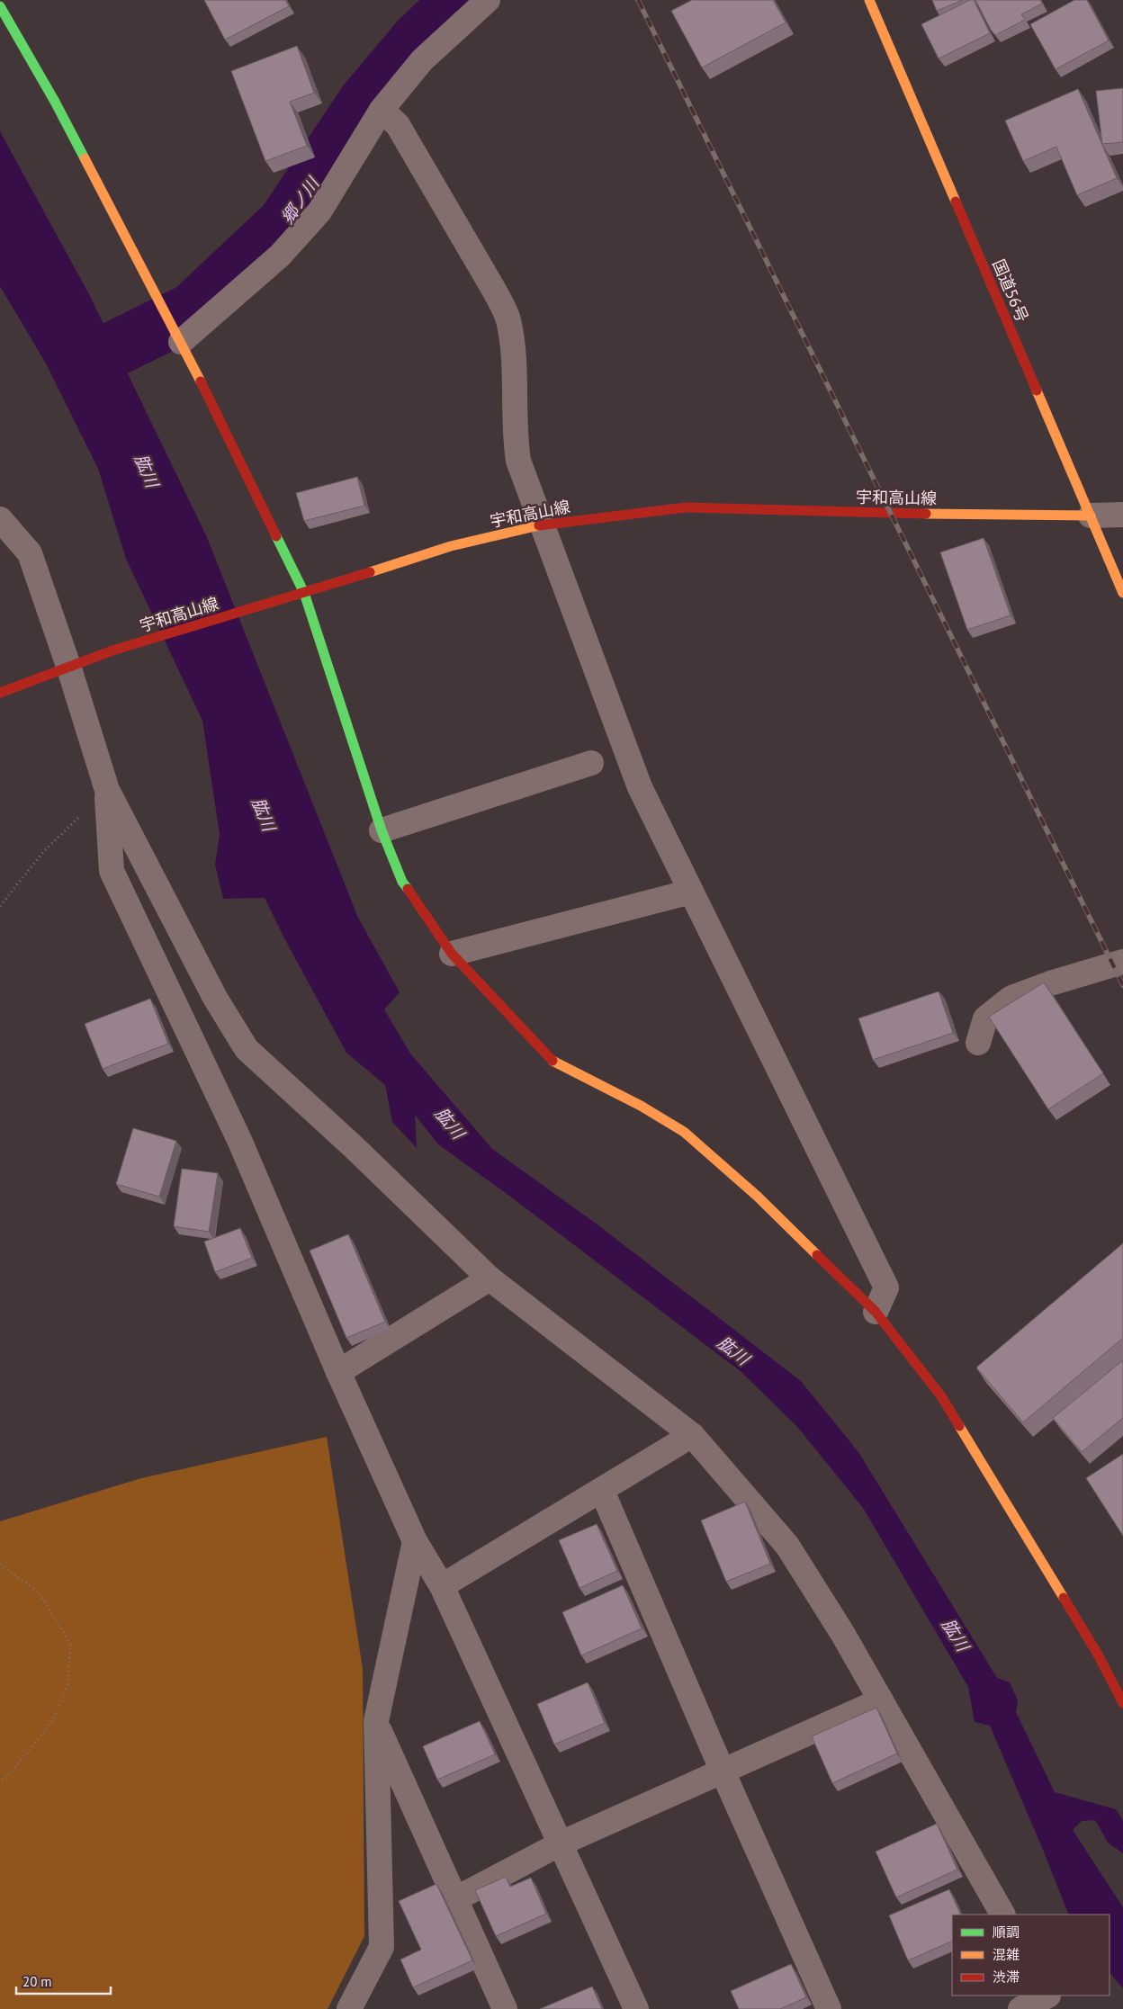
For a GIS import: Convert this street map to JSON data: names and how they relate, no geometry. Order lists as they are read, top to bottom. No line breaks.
{"streets":{"main road":["国道56号","宇和高山線"]},"crossings":[["国道56号","宇和高山線"]],"water":["郷ノ川","肱川"],"legend":["順調","混雑","渋滞"],"scale_bar":"20 m"}
